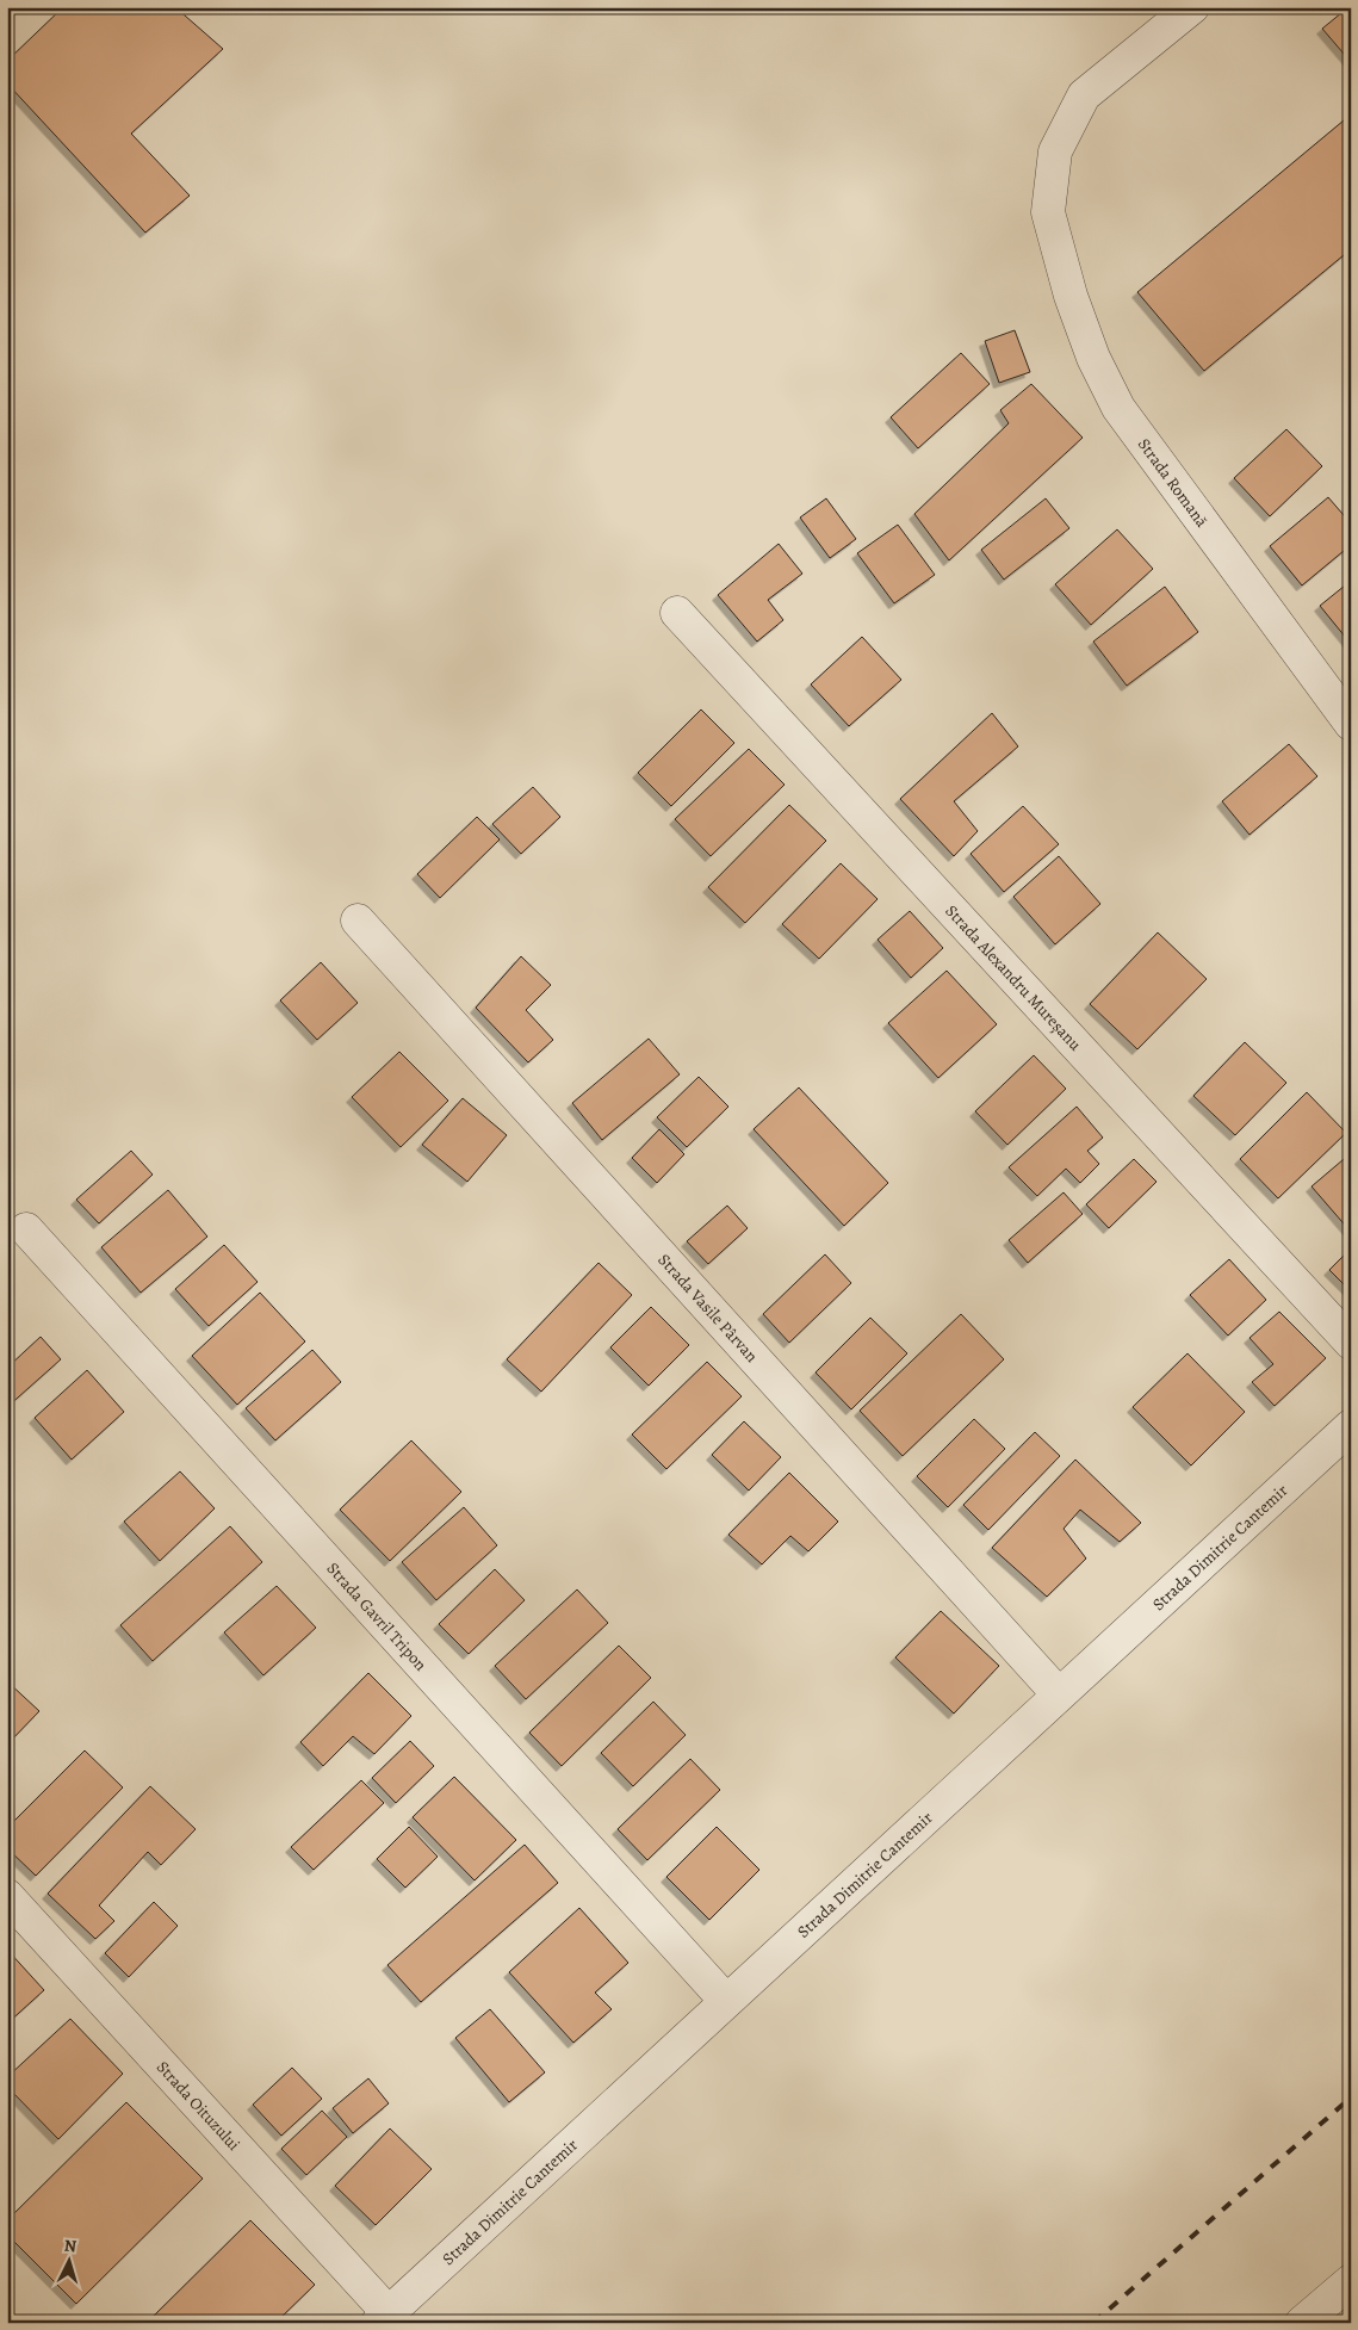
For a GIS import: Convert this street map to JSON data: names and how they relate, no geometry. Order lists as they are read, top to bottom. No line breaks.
{"streets":{"street":["Strada Romană","Strada Alexandru Mureșanu","Strada Vasile Pârvan","Strada Dimitrie Cantemir","Strada Gavril Tripon","Strada Oituzului"]},"crossings":[["Strada Vasile Pârvan","Strada Dimitrie Cantemir"],["Strada Dimitrie Cantemir","Strada Gavril Tripon"],["Strada Dimitrie Cantemir","Strada Oituzului"]],"north":"top"}
